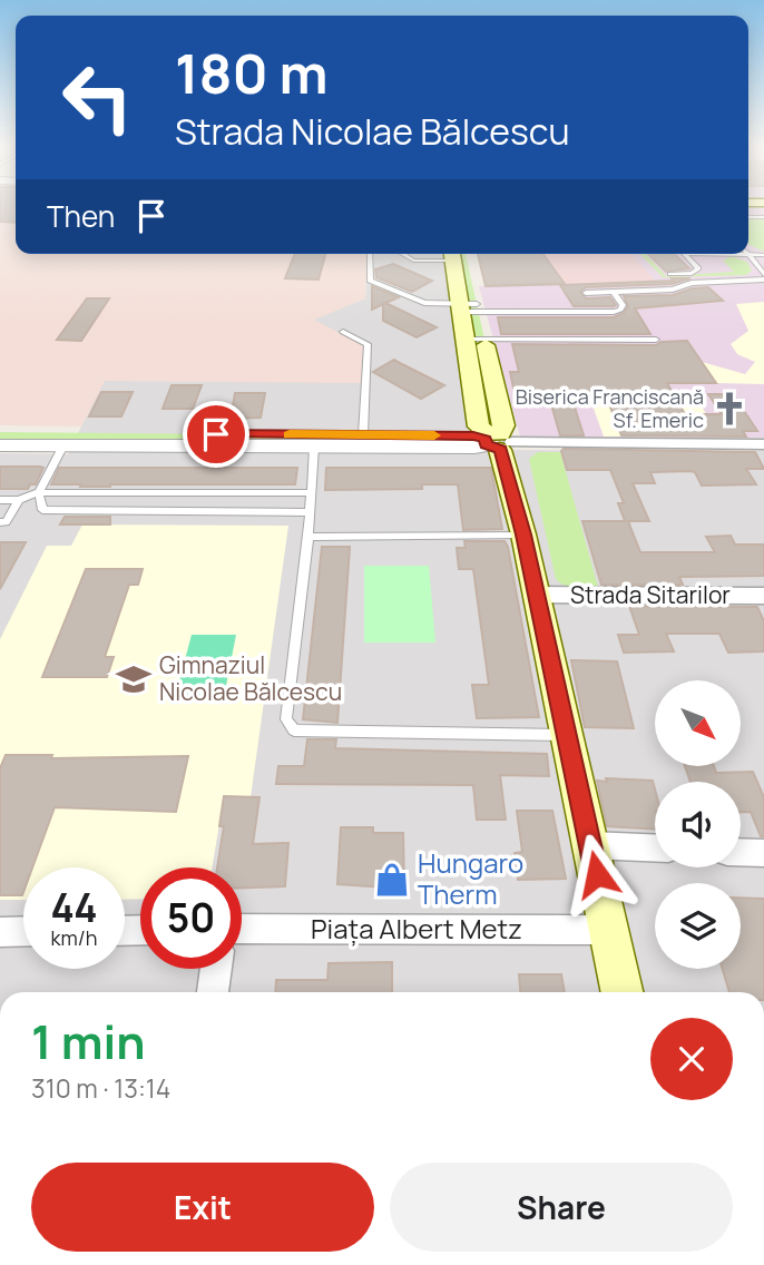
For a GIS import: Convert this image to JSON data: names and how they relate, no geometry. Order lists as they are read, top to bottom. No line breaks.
{"streets":{"street":["Strada Sitarilor","Piața Albert Metz"]},"places":{"church":["Biserica Franciscană Sf. Emeric"],"school or university":["Gimnaziul Nicolae Bălcescu"],"shop":["Hungaro Therm"]},"north":"bottom right","page":{"turn":["180 m","Strada Nicolae Bălcescu"],"then":"Then","speed":"44 km/h","limit":"50","heading":["1 min","310 m · 13:14"],"buttons":["Exit","Share"]}}
